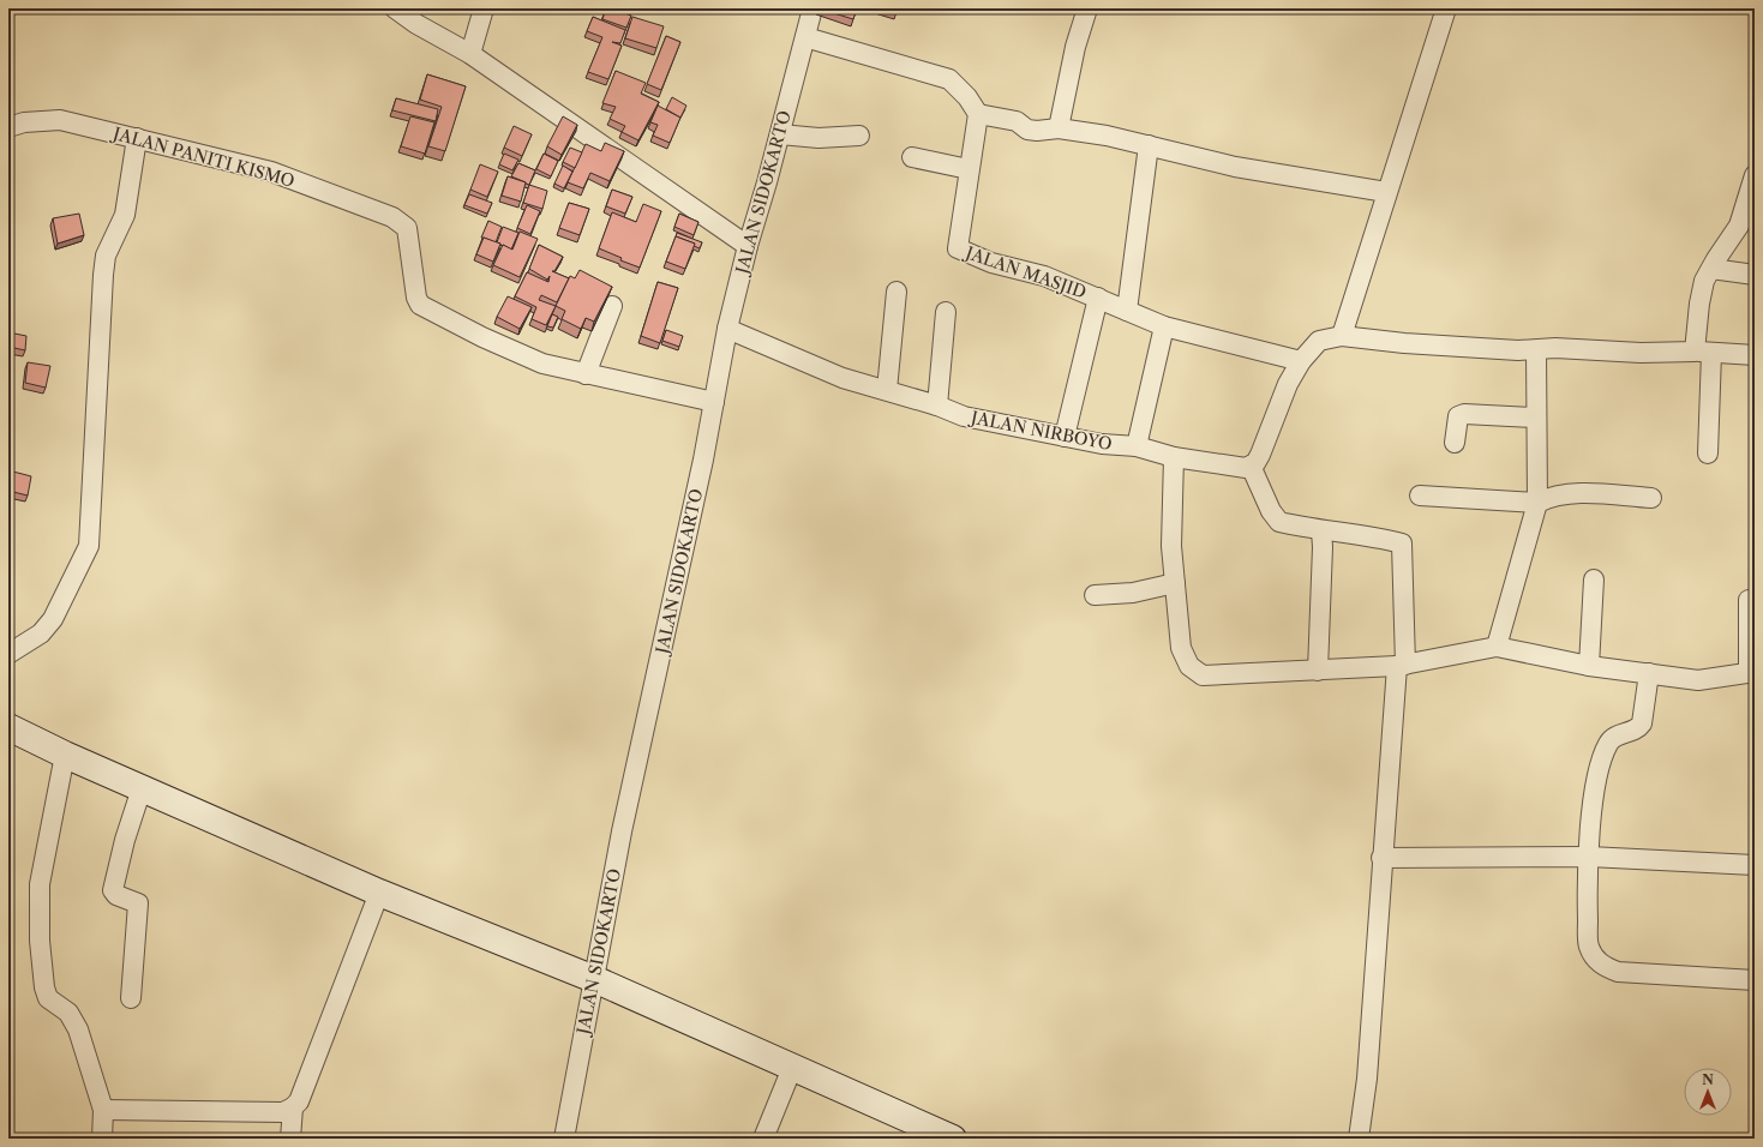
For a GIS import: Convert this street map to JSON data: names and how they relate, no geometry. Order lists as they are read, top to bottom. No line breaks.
{"streets":{"street":["JALAN PANITI KISMO","JALAN SIDOKARTO","JALAN MASJID","JALAN NIRBOYO"]},"crossings":[["JALAN PANITI KISMO","JALAN SIDOKARTO"],["JALAN SIDOKARTO","JALAN NIRBOYO"]],"north":"top"}
